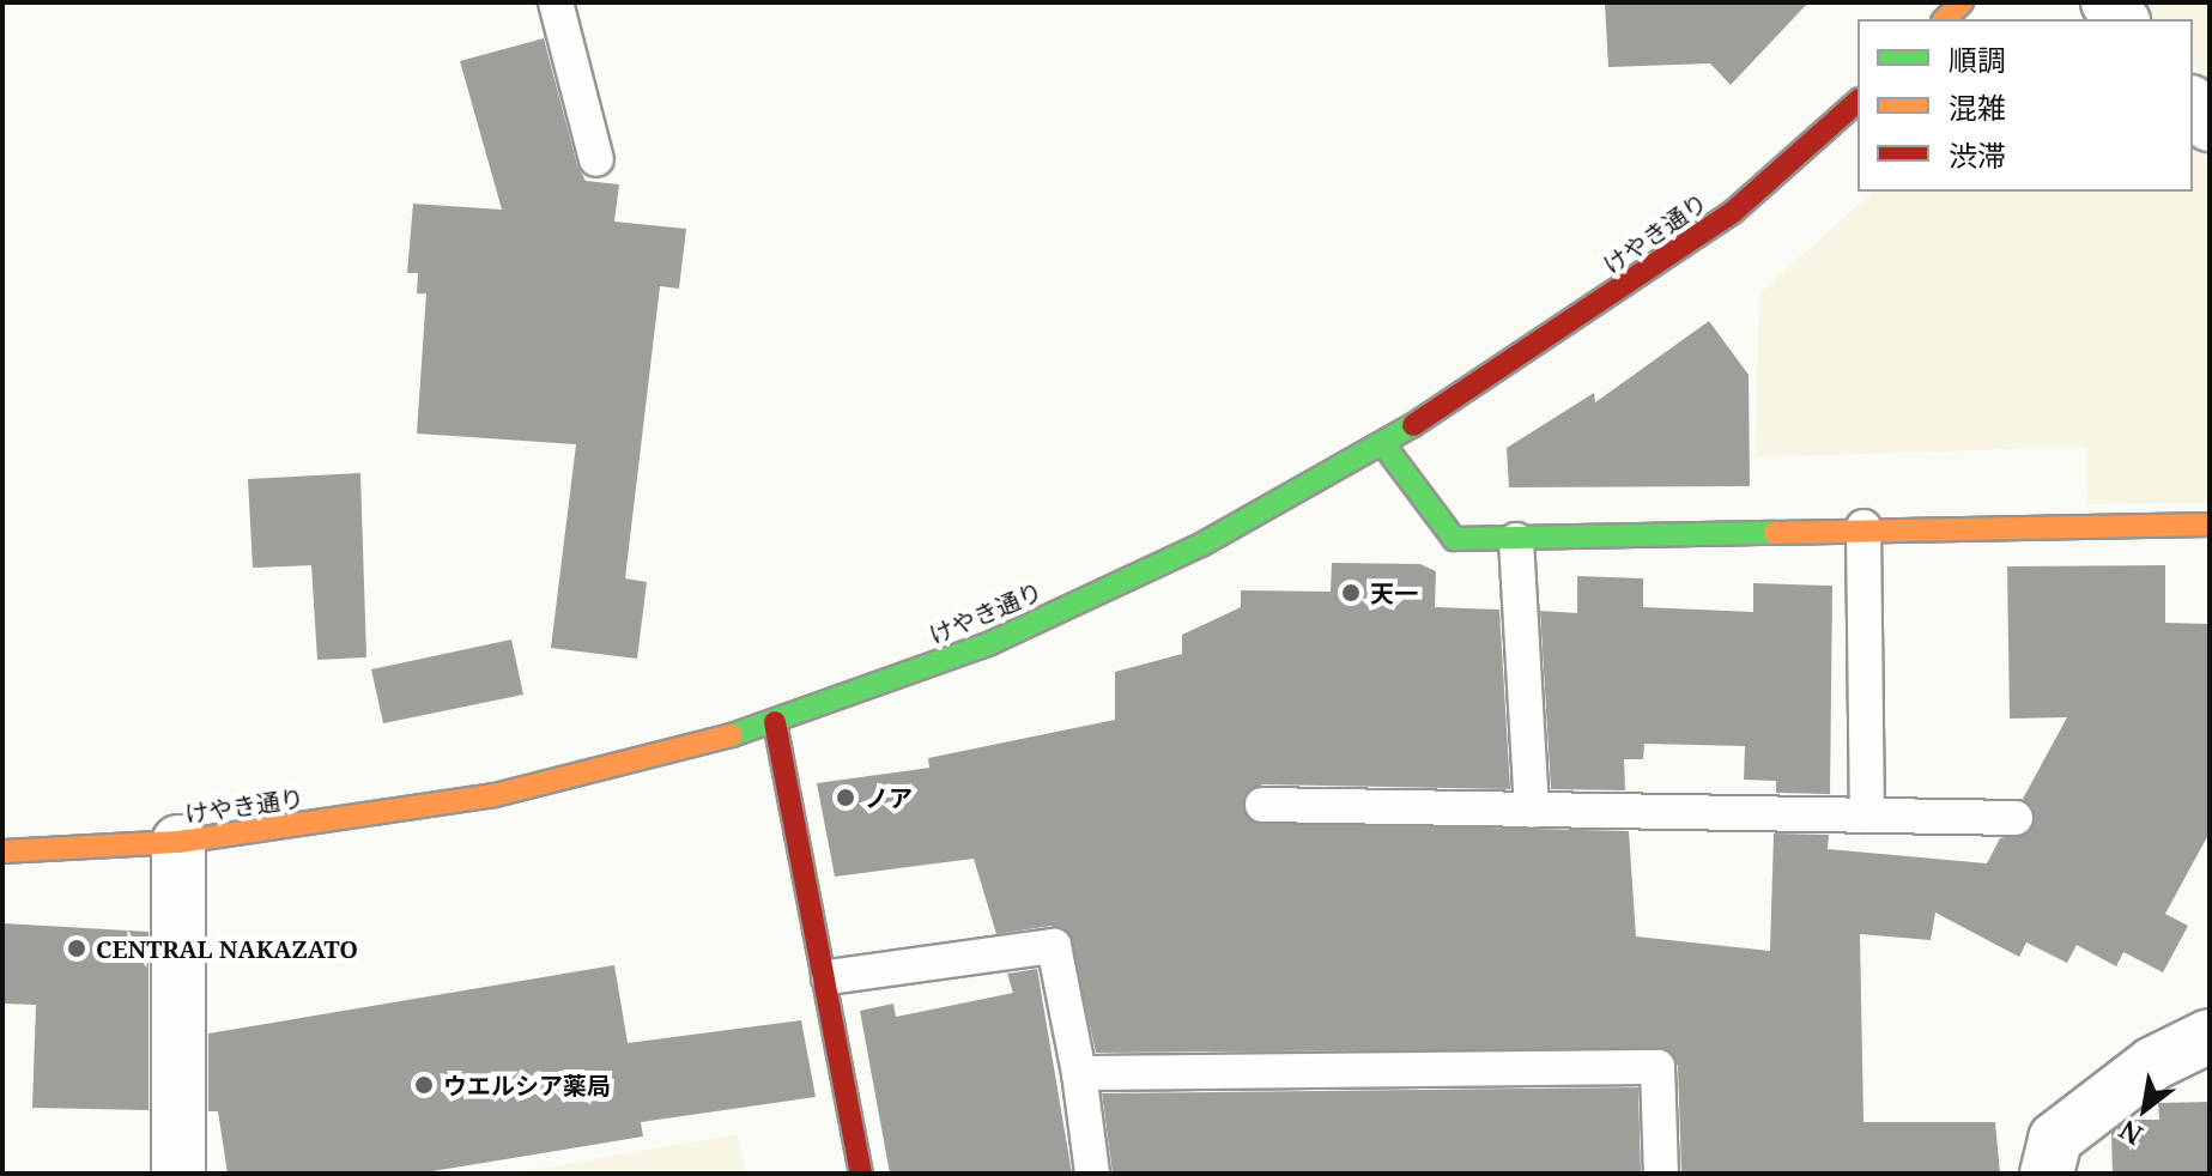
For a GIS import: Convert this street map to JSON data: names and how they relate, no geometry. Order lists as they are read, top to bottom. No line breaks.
{"streets":{"street":["けやき通り"]},"places":["天一","ノア","CENTRAL NAKAZATO","ウエルシア薬局"],"legend":["順調","混雑","渋滞"],"north":"bottom left"}
